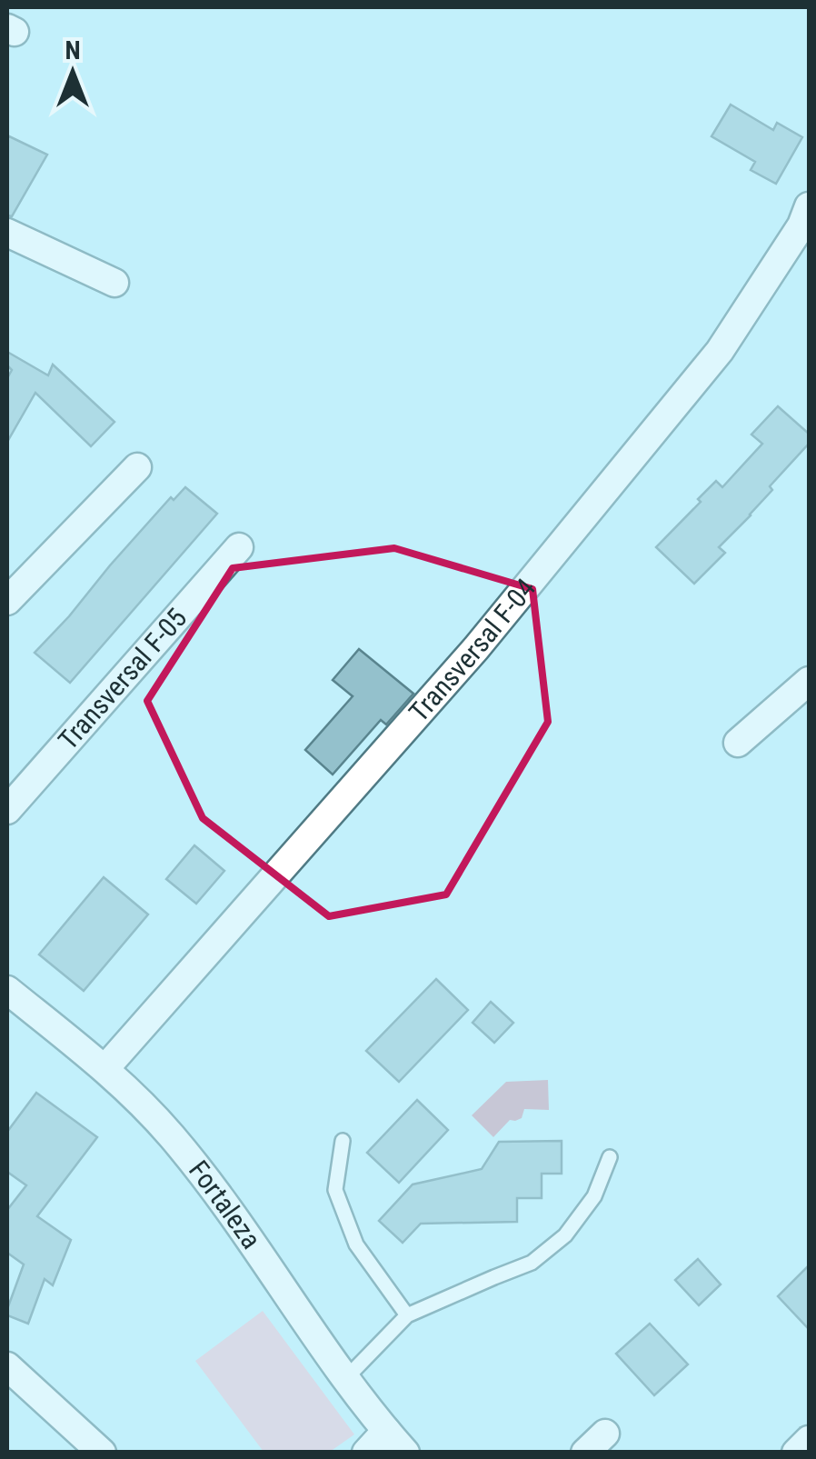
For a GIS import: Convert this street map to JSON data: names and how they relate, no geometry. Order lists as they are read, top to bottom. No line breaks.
{"streets":{"street":["Transversal F-04","Transversal F-05","Fortaleza"]},"crossings":[["Transversal F-04","Fortaleza"]],"north":"top"}
